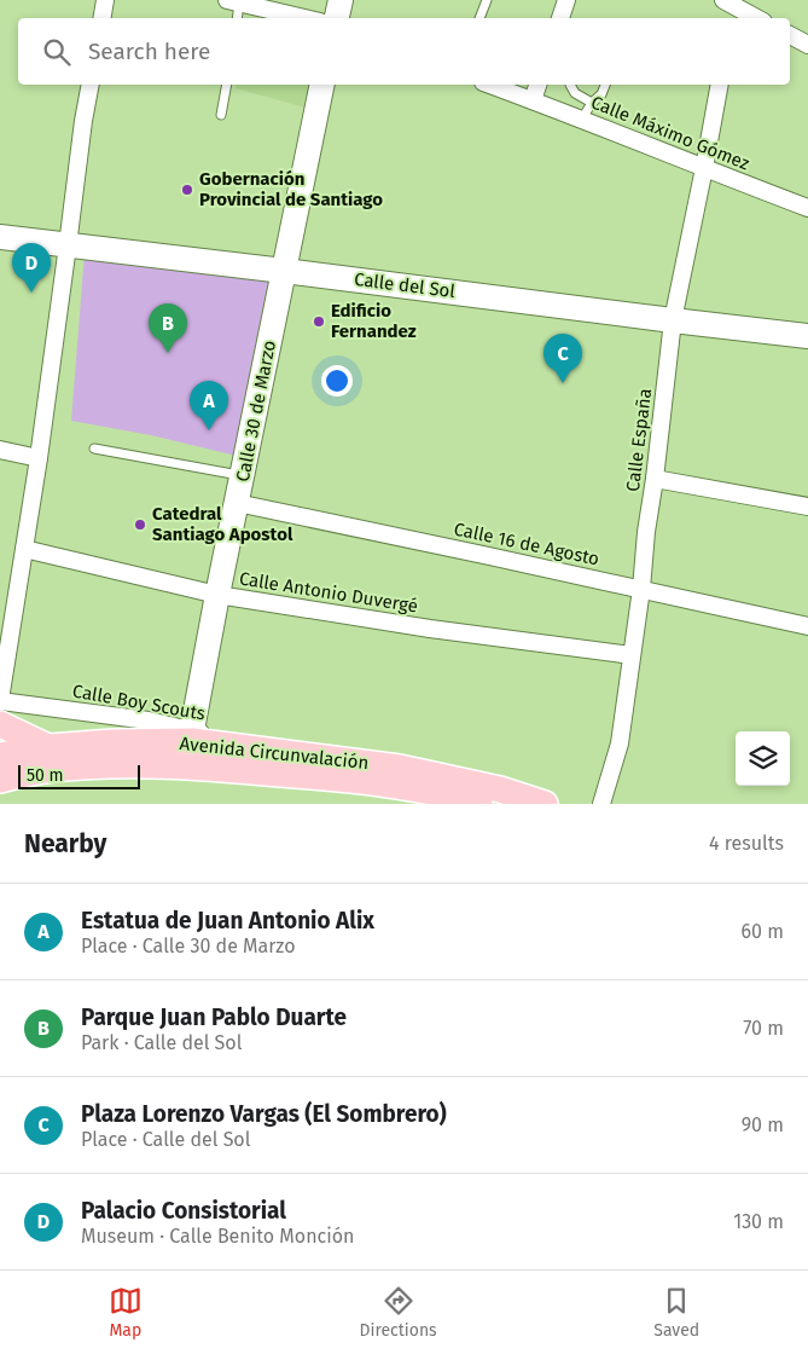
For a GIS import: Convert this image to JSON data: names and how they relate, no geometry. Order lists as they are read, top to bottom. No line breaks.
{"streets":{"main road":["Calle del Sol","Calle 30 de Marzo","Avenida Circunvalación"],"street":["Calle Máximo Gómez","Calle España","Calle 16 de Agosto","Calle Antonio Duvergé","Calle Boy Scouts"]},"crossings":[["Calle Máximo Gómez","Calle España"],["Calle del Sol","Calle 30 de Marzo"],["Calle del Sol","Calle España"],["Calle 30 de Marzo","Calle 16 de Agosto"],["Calle 30 de Marzo","Calle Antonio Duvergé"],["Calle 30 de Marzo","Calle Boy Scouts"],["Calle 30 de Marzo","Avenida Circunvalación"],["Calle España","Calle 16 de Agosto"],["Calle España","Calle Antonio Duvergé"],["Calle Boy Scouts","Avenida Circunvalación"]],"places":["Gobernación Provincial de Santiago","Edificio Fernandez","Catedral Santiago Apostol"],"scale_bar":"50 m","page":{"search":"Search here","pins":["D","B","C","A"],"scale":"50 m","heading":["Nearby","4 results"],"list":[{"mark":"A","name":"Estatua de Juan Antonio Alix","note":"Place · Calle 30 de Marzo","value":"60 m"},{"mark":"B","name":"Parque Juan Pablo Duarte","note":"Park · Calle del Sol","value":"70 m"},{"mark":"C","name":"Plaza Lorenzo Vargas (El Sombrero)","note":"Place · Calle del Sol","value":"90 m"},{"mark":"D","name":"Palacio Consistorial","note":"Museum · Calle Benito Monción","value":"130 m"}],"nav":["Map","Directions","Saved"]}}
